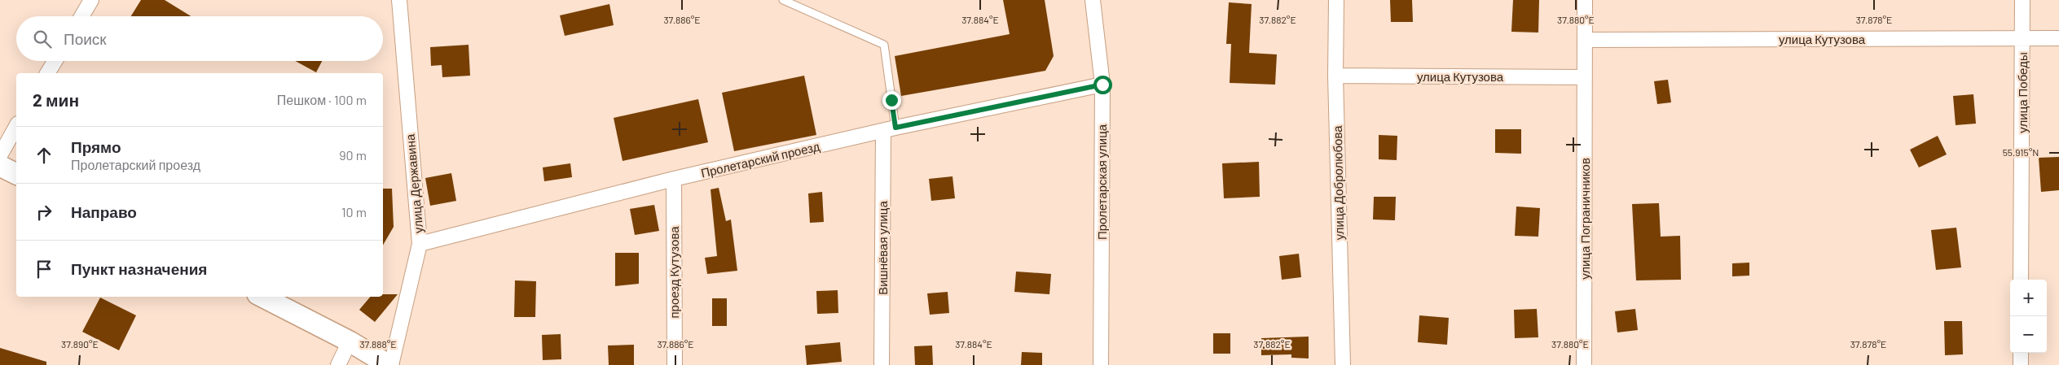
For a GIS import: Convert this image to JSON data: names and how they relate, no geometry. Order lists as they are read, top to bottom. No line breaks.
{"streets":{"street":["улица Кутузова","улица Победы","Пролетарский проезд","Пролетарская улица","улица Добролюбова","улица Державина","улица Пограничников","Вишнёвая улица","проезд Кутузова"]},"crossings":[["улица Кутузова","улица Победы"],["улица Кутузова","улица Добролюбова"],["улица Кутузова","улица Пограничников"],["Пролетарский проезд","Пролетарская улица"],["Пролетарский проезд","улица Державина"],["Пролетарский проезд","Вишнёвая улица"],["Пролетарский проезд","проезд Кутузова"]],"page":{"search":"Поиск","heading":["2 мин","Пешком · 100 m"],"list":[["Прямо","Пролетарский проезд","90 m"],["Направо","10 m"],"Пункт назначения"],"map_buttons":["+","−"]},"coordinates":["37.886°E","37.884°E","37.882°E","37.880°E","37.878°E","55.915°N","37.890°E","37.888°E"]}
